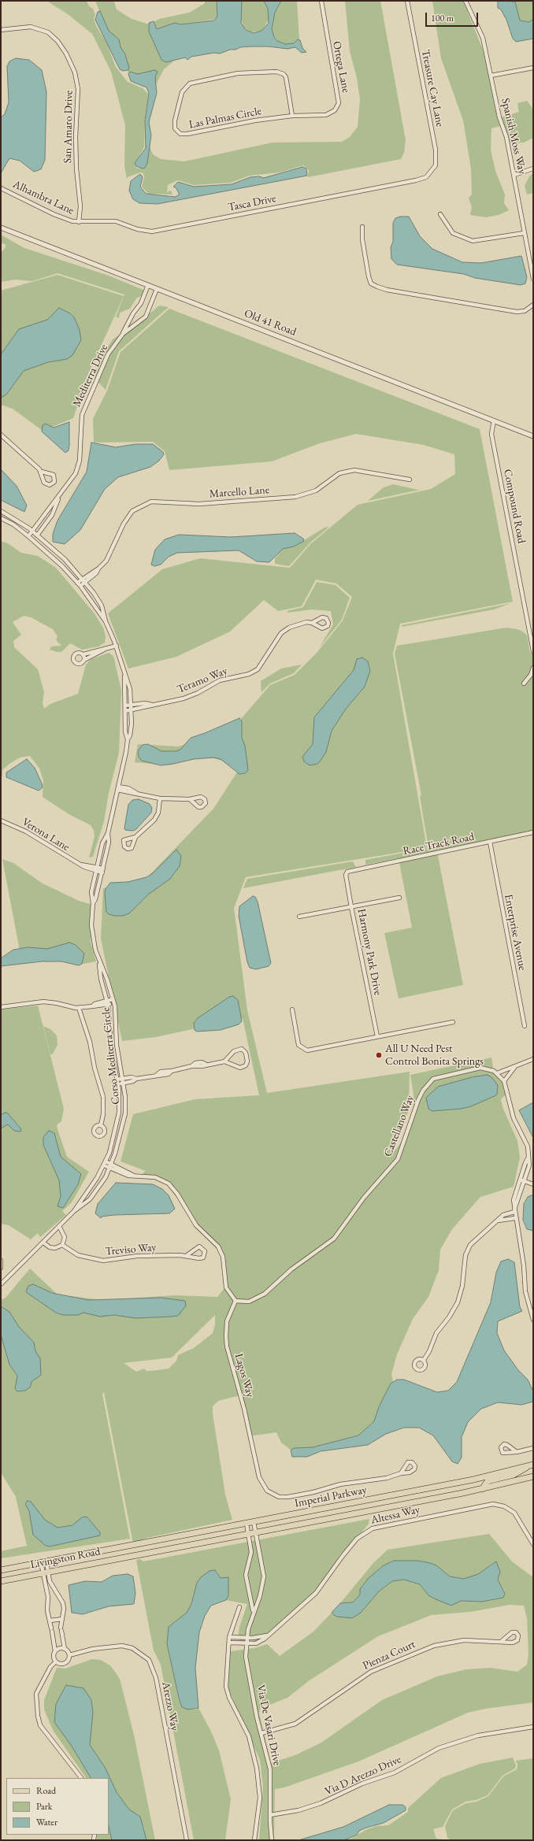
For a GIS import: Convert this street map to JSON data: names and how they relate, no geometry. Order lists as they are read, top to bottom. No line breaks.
{"streets":{"main road":["Imperial Parkway","Livingston Road"],"street":["Ortega Lane","Treasure Cay Lane","Las Palmas Circle","San Amaro Drive","Spanish Moss Way","Alhambra Lane","Tasca Drive","Old 41 Road","Mediterra Drive","Marcello Lane","Compound Road","Teramo Way","Verona Lane","Race Track Road","Enterprise Avenue","Harmony Park Drive","Corso Mediterra Circle","Castellano Way","Treviso Way","Lagos Way","Altessa Way","Pienza Court","Arezzo Way","Via De Vasari Drive","Via D Arezzo Drive"]},"crossings":[["Ortega Lane","Las Palmas Circle"],["Treasure Cay Lane","Tasca Drive"],["San Amaro Drive","Alhambra Lane"],["San Amaro Drive","Tasca Drive"],["Alhambra Lane","Tasca Drive"],["Old 41 Road","Mediterra Drive"],["Old 41 Road","Compound Road"],["Mediterra Drive","Corso Mediterra Circle"],["Marcello Lane","Corso Mediterra Circle"],["Teramo Way","Corso Mediterra Circle"],["Verona Lane","Corso Mediterra Circle"],["Race Track Road","Enterprise Avenue"],["Race Track Road","Harmony Park Drive"],["Castellano Way","Lagos Way"],["Imperial Parkway","Livingston Road"],["Imperial Parkway","Via De Vasari Drive"],["Altessa Way","Via De Vasari Drive"],["Pienza Court","Via De Vasari Drive"],["Via De Vasari Drive","Via D Arezzo Drive"]],"places":["All U Need Pest Control Bonita Springs"],"legend":["Road","Park","Water"],"scale_bar":"100 m"}
